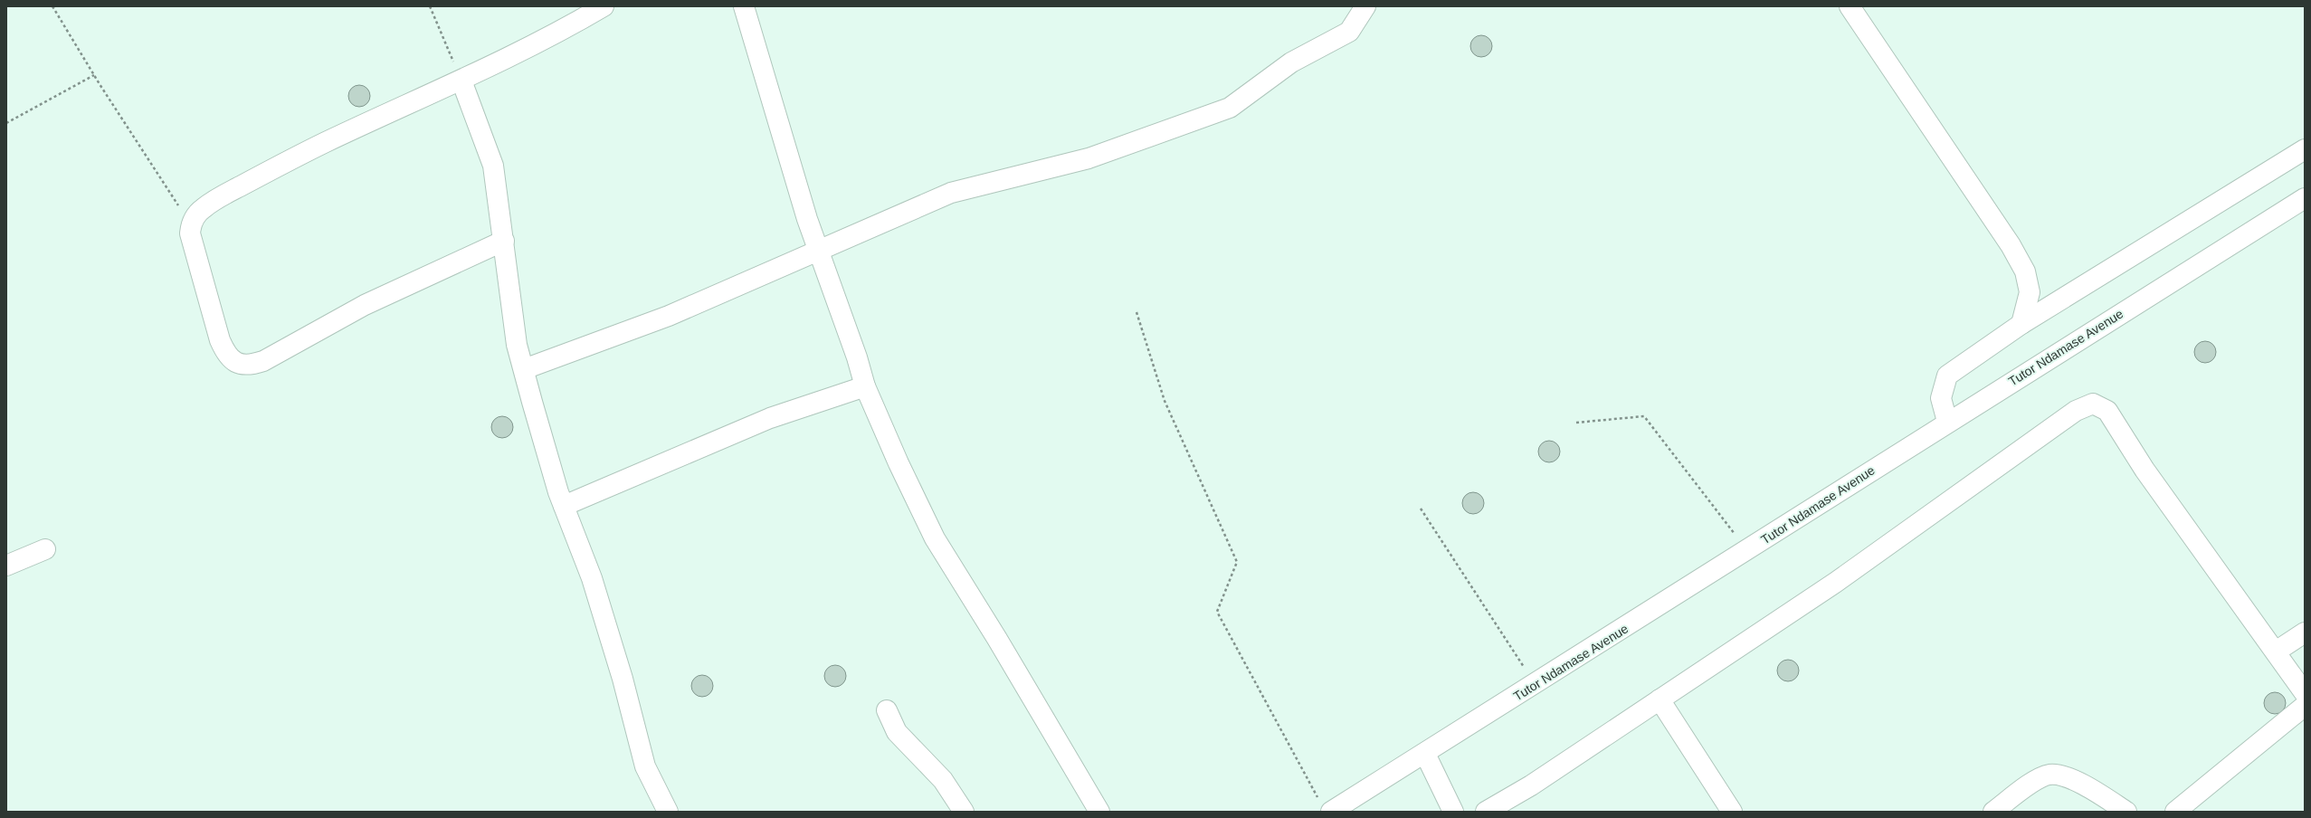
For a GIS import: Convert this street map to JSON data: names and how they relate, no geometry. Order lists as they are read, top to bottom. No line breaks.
{"streets":{"street":["Tutor Ndamase Avenue"]}}
